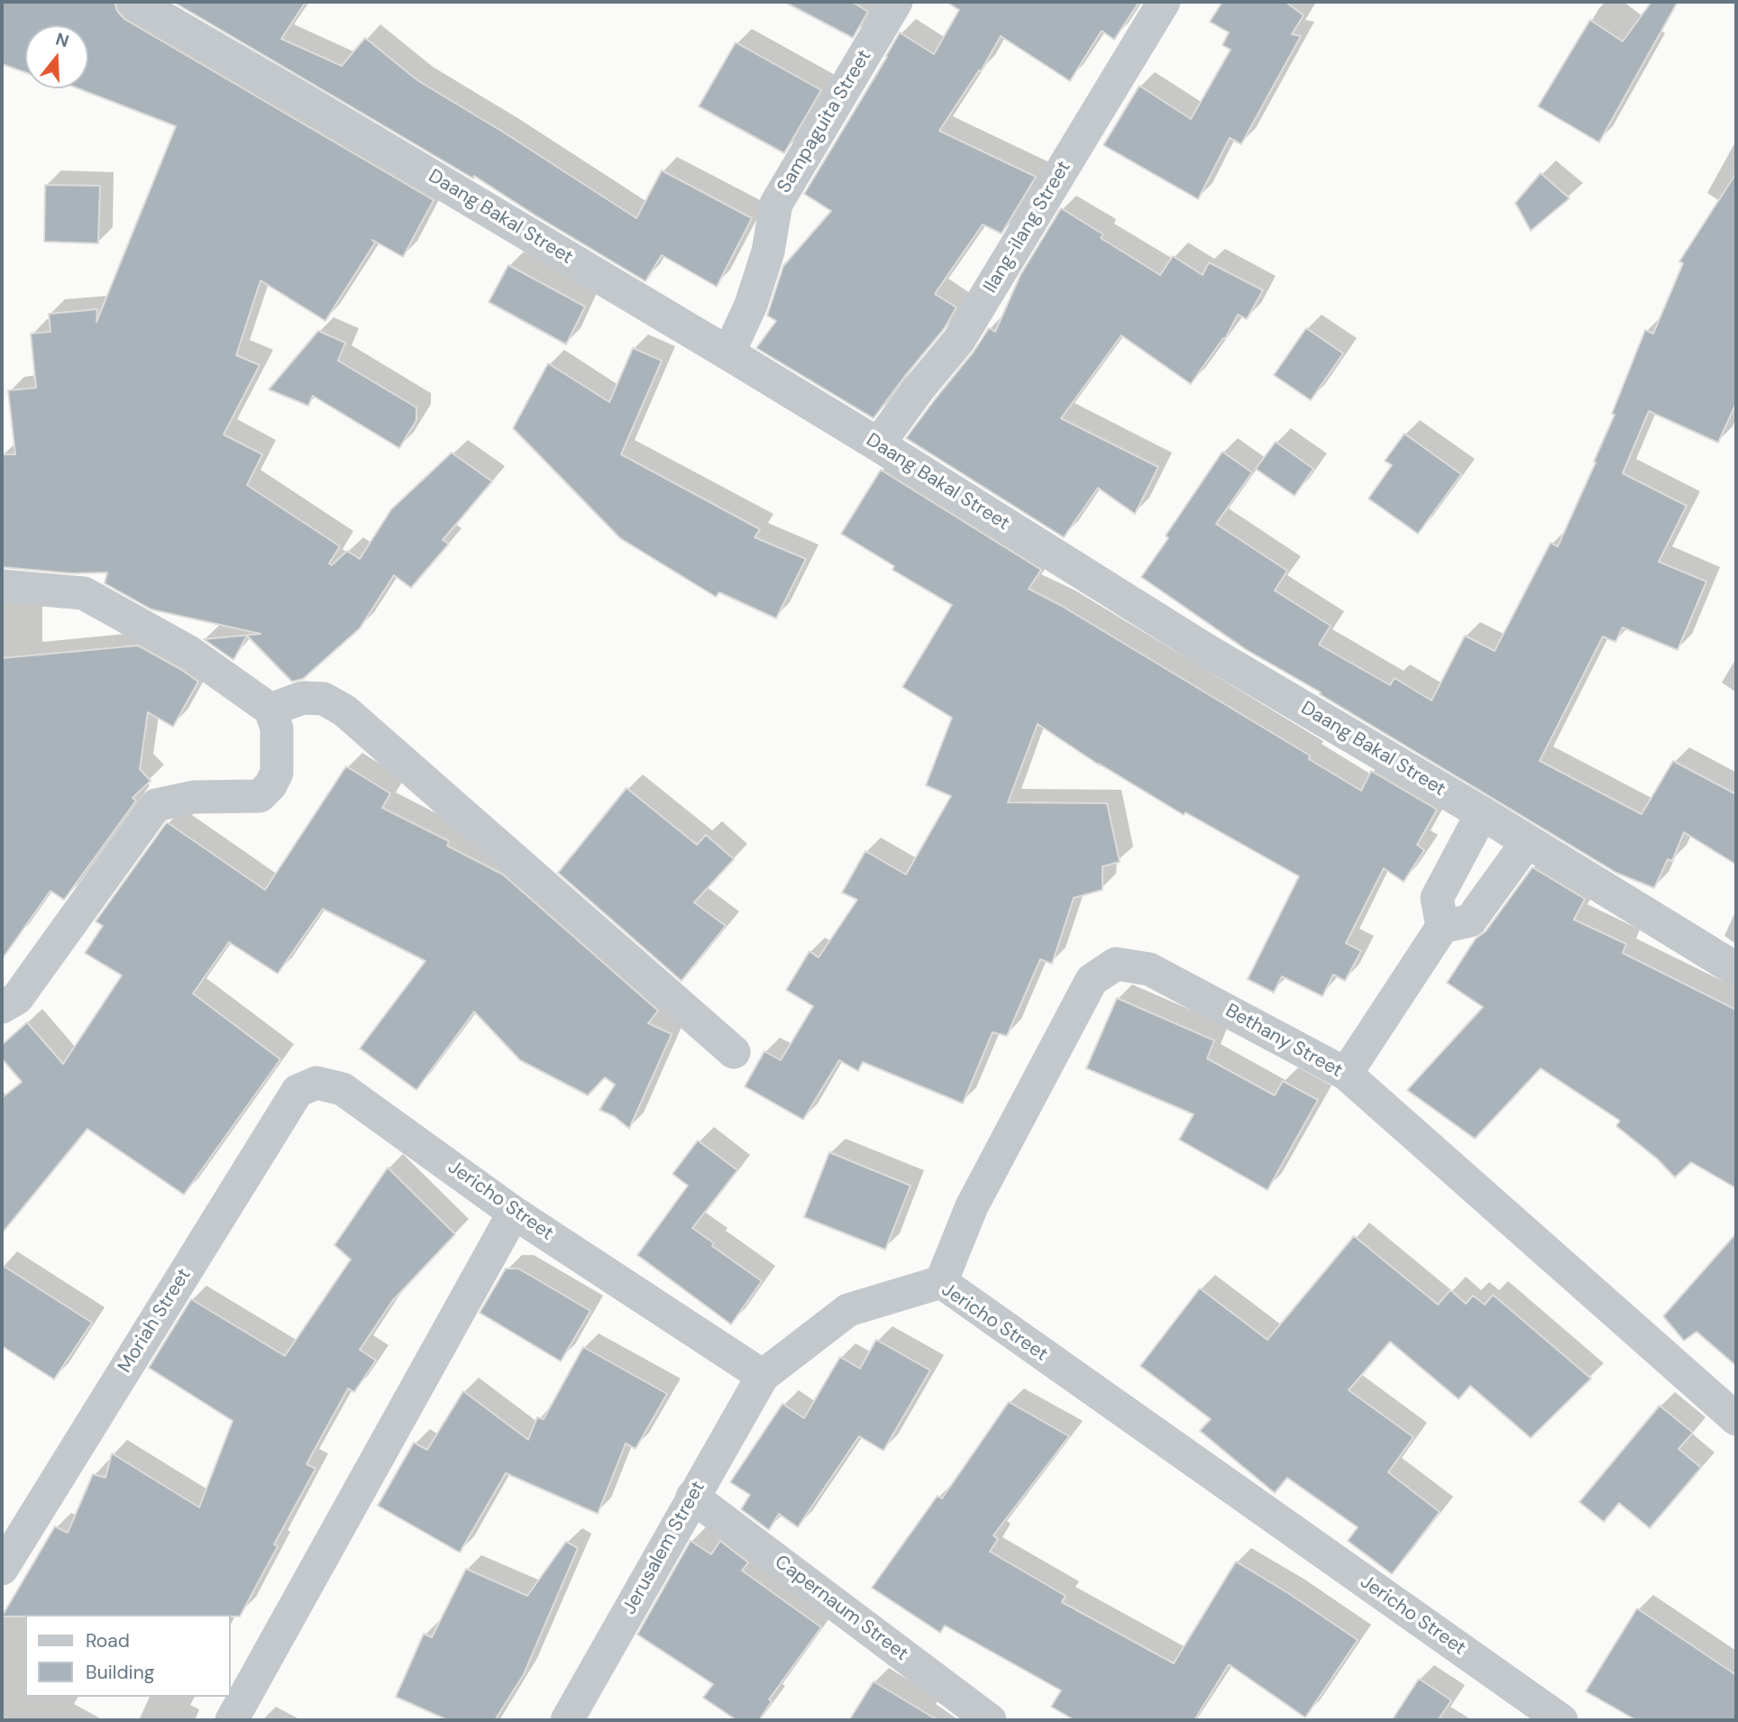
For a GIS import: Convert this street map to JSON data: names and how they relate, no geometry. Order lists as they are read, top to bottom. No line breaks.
{"streets":{"street":["Sampaguita Street","Daang Bakal Street","Ilang-ilang Street","Bethany Street","Jericho Street","Moriah Street","Jerusalem Street","Capernaum Street"]},"crossings":[["Sampaguita Street","Daang Bakal Street"],["Daang Bakal Street","Ilang-ilang Street"],["Bethany Street","Jericho Street"],["Jericho Street","Moriah Street"],["Jericho Street","Jerusalem Street"],["Jerusalem Street","Capernaum Street"]],"legend":["Road","Building"],"north":"top"}
